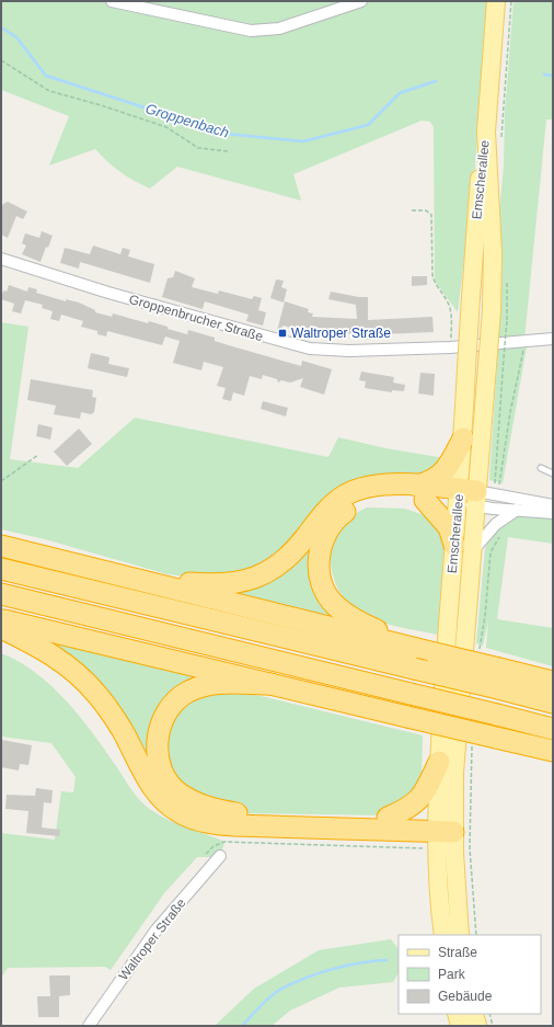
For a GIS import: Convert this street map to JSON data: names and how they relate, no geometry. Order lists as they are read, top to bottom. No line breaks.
{"streets":{"main road":["Emscherallee"],"street":["Groppenbrucher Straße","Waltroper Straße"]},"water":["Groppenbach"],"places":{"transit":["Waltroper Straße"]},"legend":["Straße","Park","Gebäude"]}
